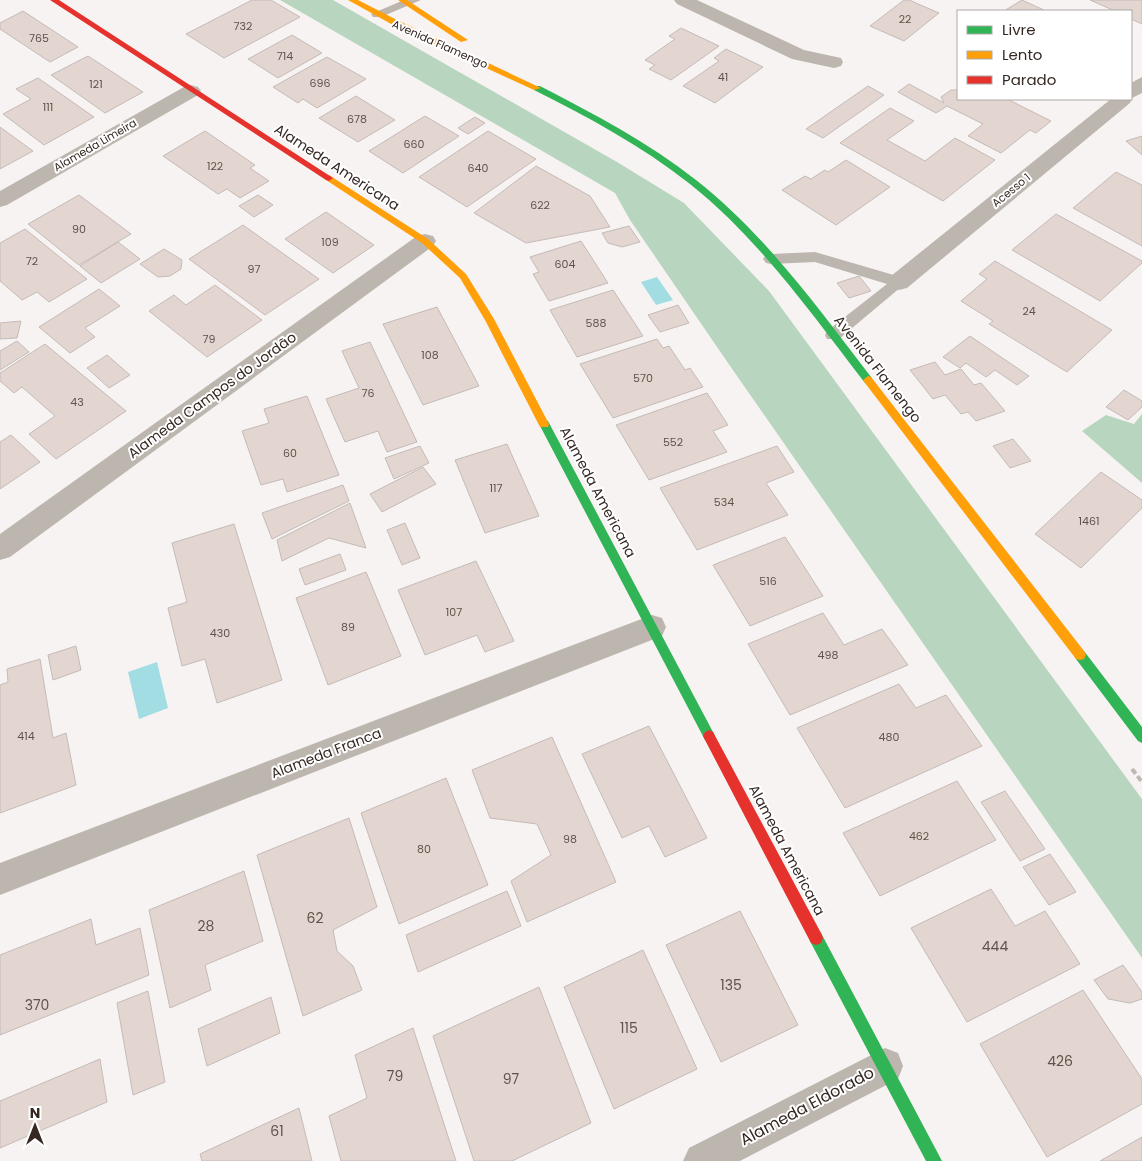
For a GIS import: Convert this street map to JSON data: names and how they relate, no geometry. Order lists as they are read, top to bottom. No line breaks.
{"streets":{"street":["Avenida Flamengo","Alameda Limeira","Alameda Americana","Acesso 1","Alameda Campos do Jordão","Alameda Franca","Alameda Eldorado"]},"crossings":[["Alameda Limeira","Alameda Americana"],["Alameda Americana","Alameda Campos do Jordão"],["Alameda Americana","Alameda Franca"],["Alameda Americana","Alameda Eldorado"]],"house_numbers":["22","732","765","714","41","696","121","111","678","660","122","640","622","90","109","72","604","97","24","588","79","108","570","76","43","552","60","117","534","1461","516","107","89","430","498","414","480","462","98","80","62","28","444","135","370","115","426","79","97","61"],"legend":["Livre","Lento","Parado"],"north":"top"}
